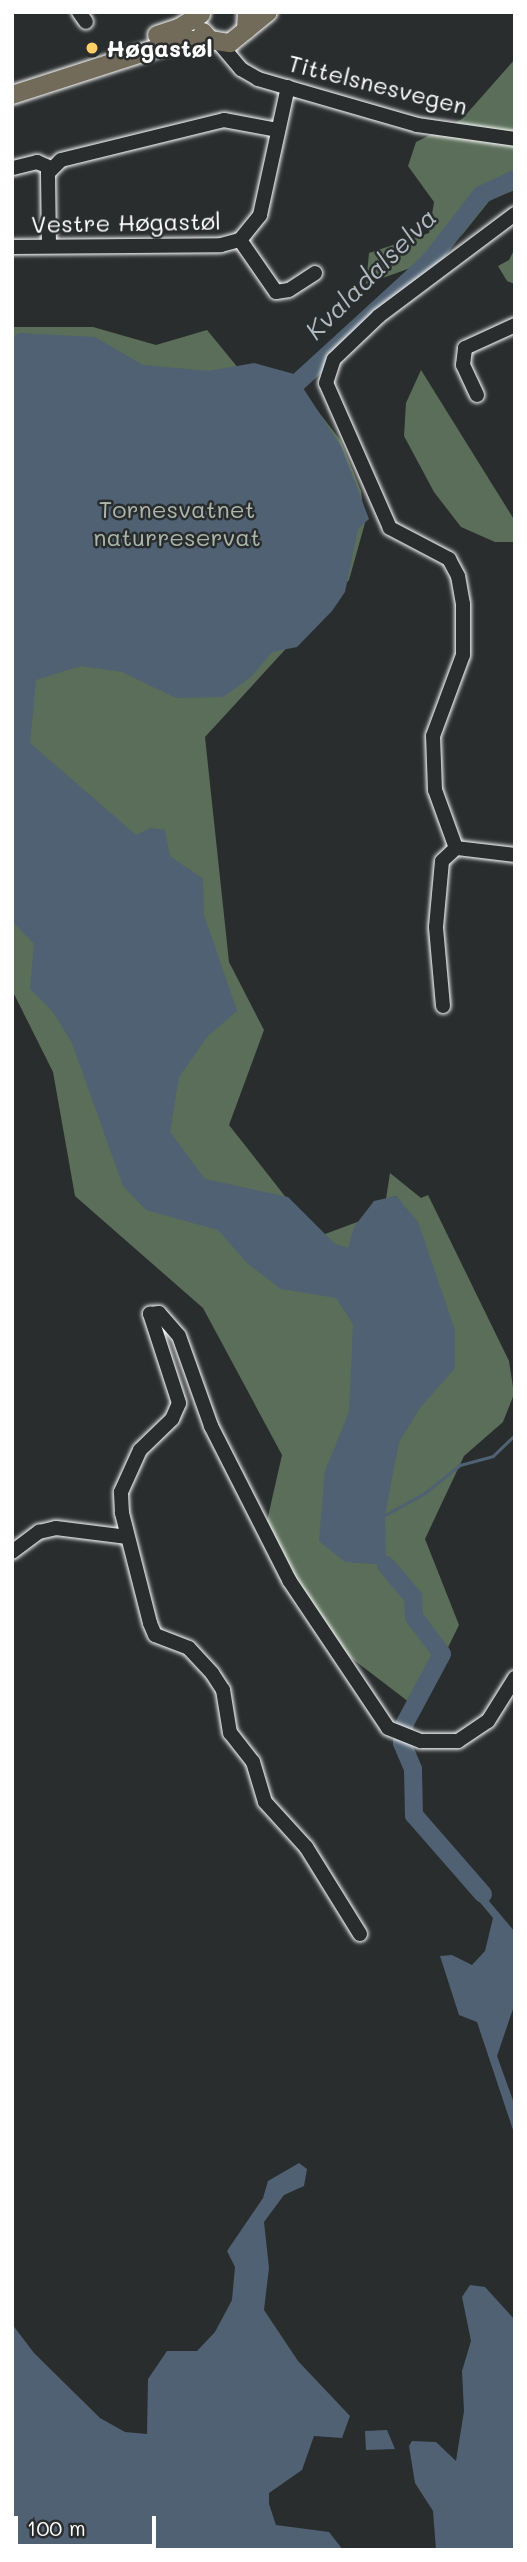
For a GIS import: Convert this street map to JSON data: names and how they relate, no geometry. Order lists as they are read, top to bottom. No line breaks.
{"streets":{"street":["Tittelsnesvegen","Vestre Høgastøl"]},"crossings":[["Tittelsnesvegen","Vestre Høgastøl"]],"water":["Kvaladalselva"],"parks":["Tornesvatnet naturreservat"],"places":["Høgastøl"],"scale_bar":"100 m"}
